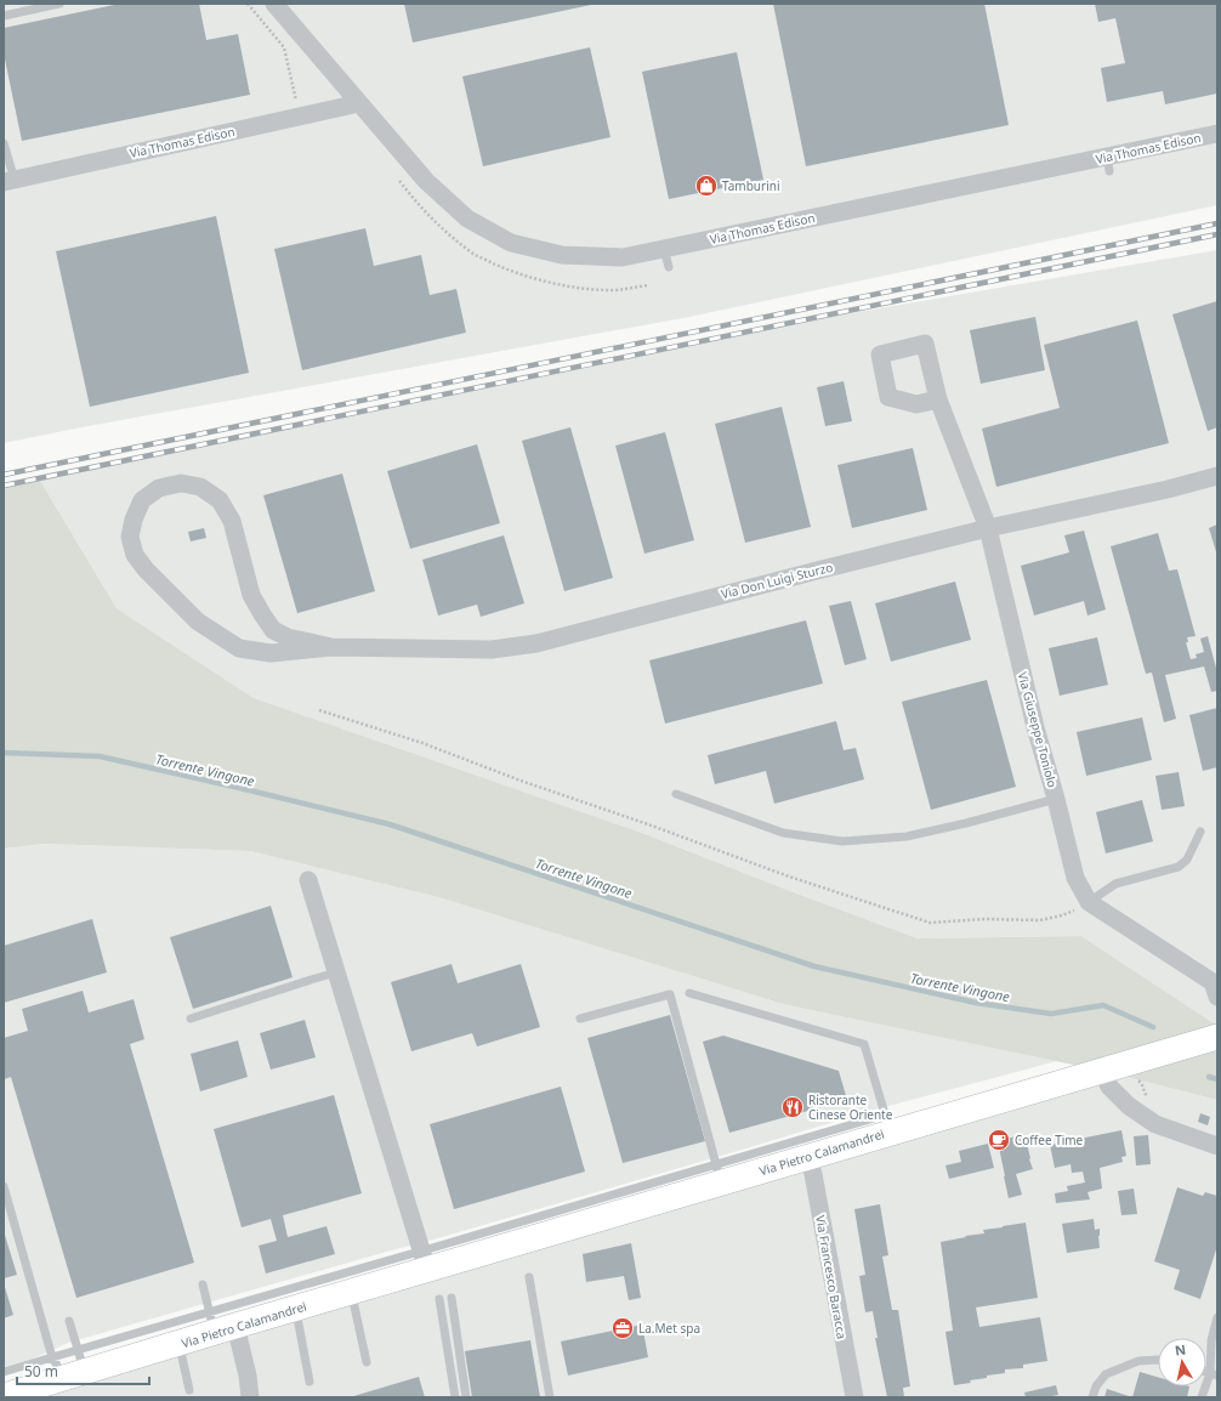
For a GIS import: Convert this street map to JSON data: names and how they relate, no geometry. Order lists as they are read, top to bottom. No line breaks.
{"streets":{"main road":["Via Pietro Calamandrei"],"street":["Via Thomas Edison","Via Don Luigi Sturzo","Via Giuseppe Toniolo","Via Francesco Baracca"]},"crossings":[["Via Don Luigi Sturzo","Via Giuseppe Toniolo"],["Via Pietro Calamandrei","Via Francesco Baracca"]],"water":["Torrente Vingone"],"places":{"shop":["Tamburini"],"restaurant":["Ristorante Cinese Oriente"],"cafe":["Coffee Time"],"office":["La.Met spa"]},"scale_bar":"50 m","north":"top"}
